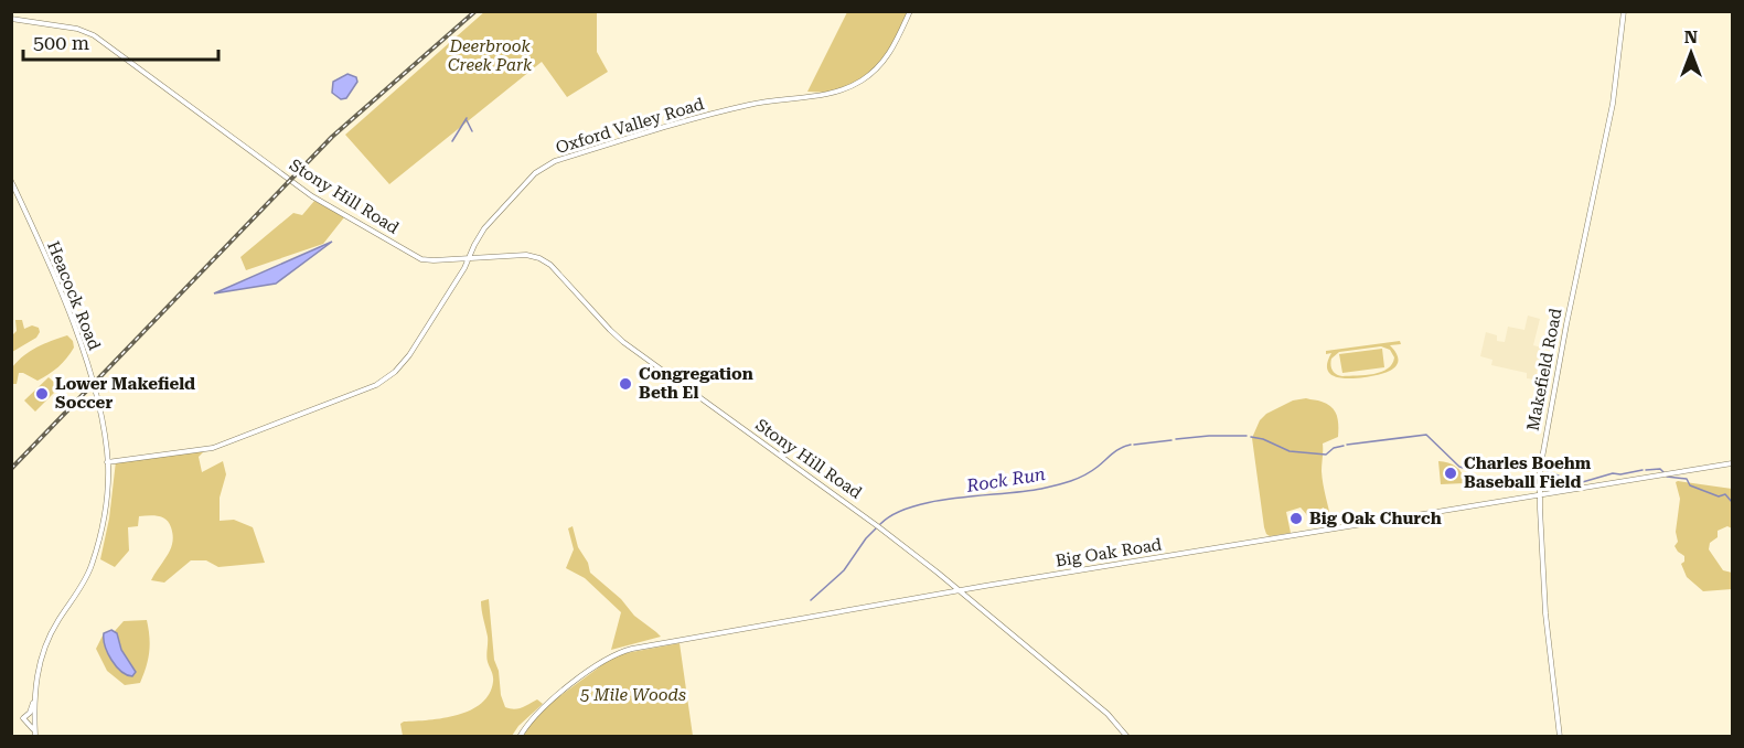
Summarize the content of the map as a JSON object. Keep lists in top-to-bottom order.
{
  "streets": {
    "street": [
      "Oxford Valley Road",
      "Stony Hill Road",
      "Heacock Road",
      "Makefield Road",
      "Big Oak Road"
    ]
  },
  "crossings": [
    ["Oxford Valley Road", "Stony Hill Road"],
    ["Oxford Valley Road", "Heacock Road"],
    ["Stony Hill Road", "Big Oak Road"],
    ["Makefield Road", "Big Oak Road"]
  ],
  "water": ["Rock Run"],
  "parks": ["Deerbrook Creek Park", "5 Mile Woods"],
  "places": [
    "Congregation Beth El",
    "Lower Makefield Soccer",
    "Charles Boehm Baseball Field",
    "Big Oak Church"
  ],
  "scale_bar": "500 m",
  "north": "top"
}
